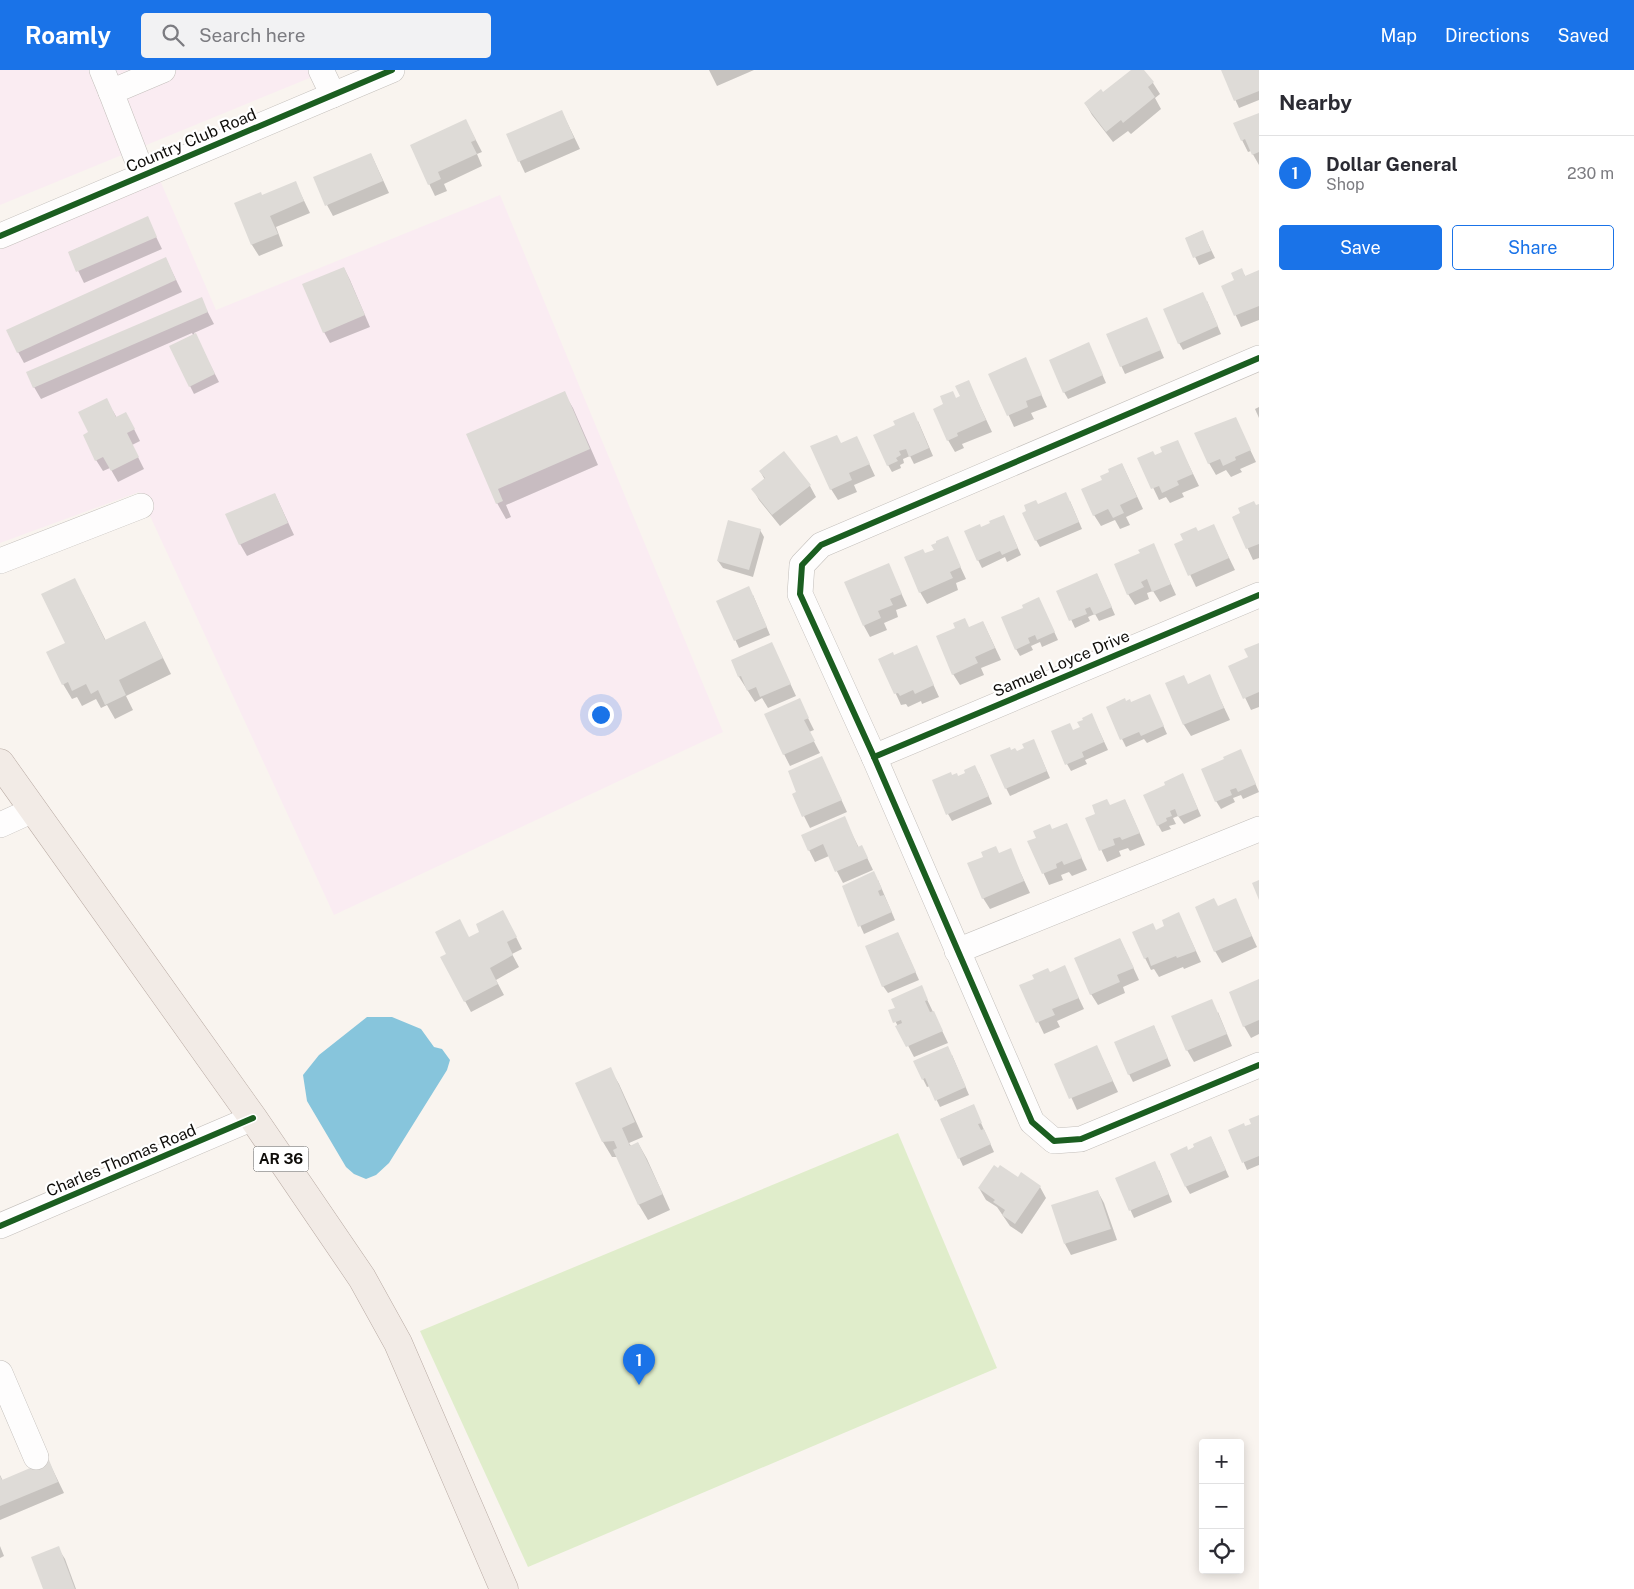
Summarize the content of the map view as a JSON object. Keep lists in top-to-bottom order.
{
  "streets": {
    "main road": ["AR 36"],
    "street": ["Country Club Road", "Samuel Loyce Drive", "Charles Thomas Road"]
  },
  "crossings": [
    ["AR 36", "Charles Thomas Road"]
  ],
  "page": {
    "header": "Roamly",
    "search": "Search here",
    "nav": ["Map", "Directions", "Saved"],
    "heading": "Nearby",
    "list": [
      {
        "mark": "1",
        "name": "Dollar General",
        "note": "Shop",
        "value": "230 m"
      }
    ],
    "buttons": ["Save", "Share"],
    "pins": "1",
    "map_buttons": ["+", "−"]
  }
}
